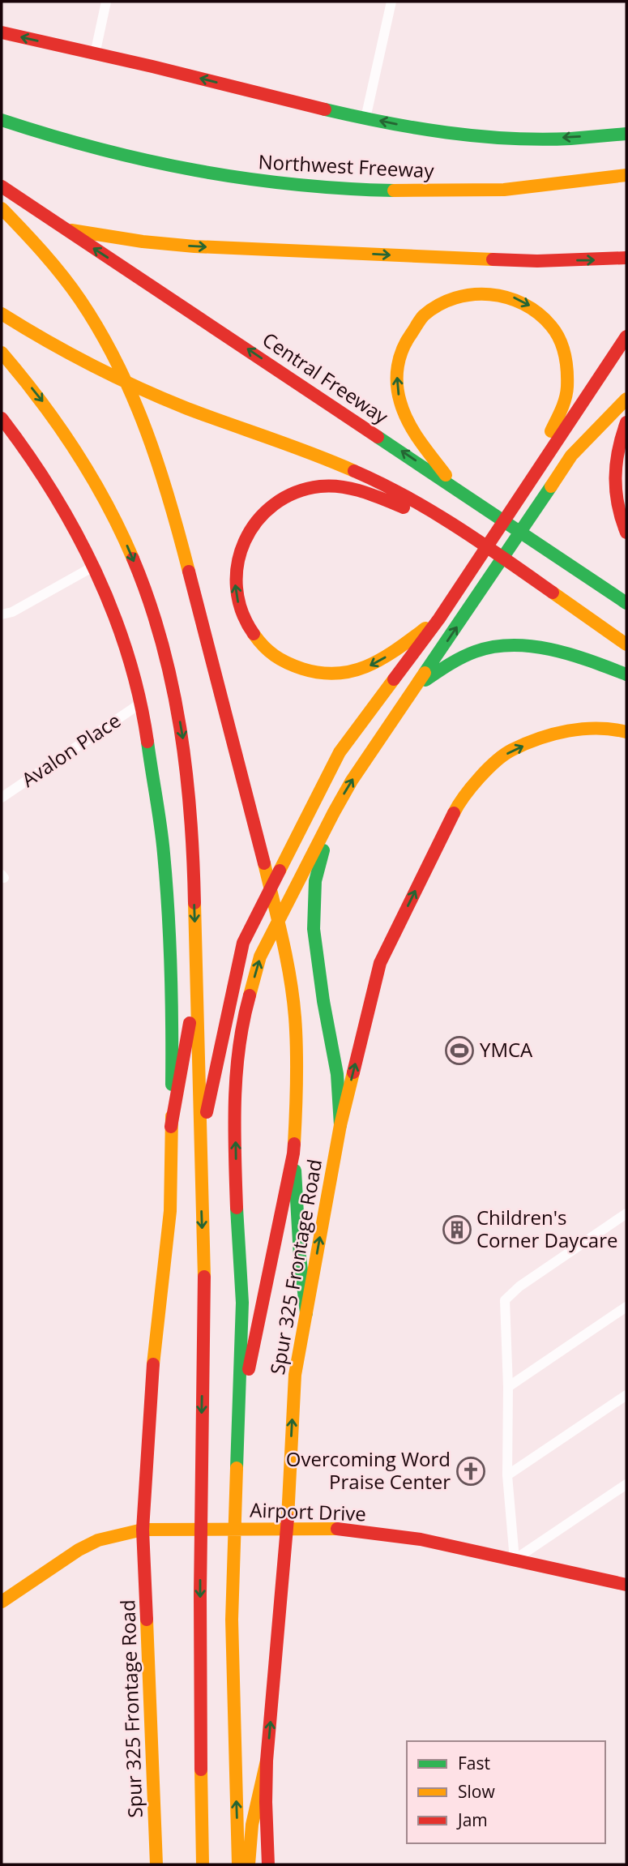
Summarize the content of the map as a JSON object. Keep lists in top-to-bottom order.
{
  "streets": {
    "main road": [
      "Northwest Freeway",
      "Central Freeway",
      "Spur 325 Frontage Road",
      "Airport Drive"
    ],
    "street": ["Avalon Place"]
  },
  "crossings": [
    ["Avalon Place", "Spur 325 Frontage Road"],
    ["Spur 325 Frontage Road", "Airport Drive"]
  ],
  "places": {
    "sports": ["YMCA"],
    "building": ["Children's Corner Daycare"],
    "church": ["Overcoming Word Praise Center"]
  },
  "legend": ["Fast", "Slow", "Jam"]
}
